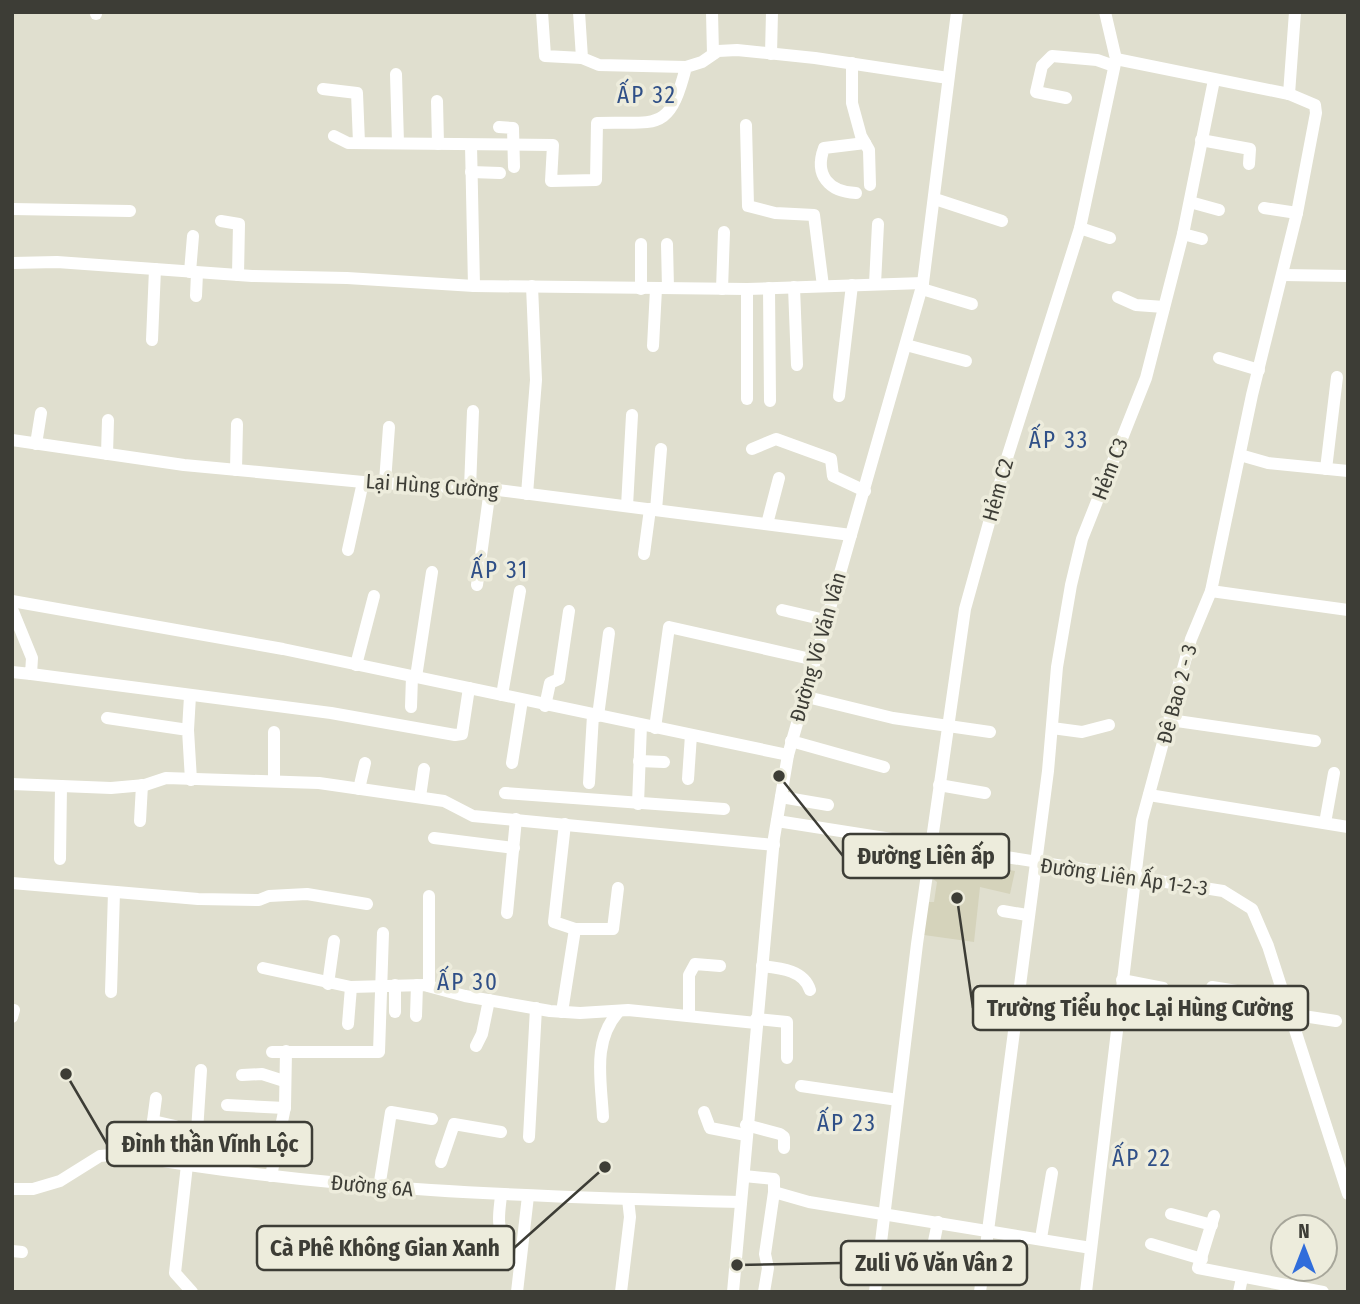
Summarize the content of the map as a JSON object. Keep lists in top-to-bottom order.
{
  "streets": {
    "street": [
      "Hẻm C3",
      "Lại Hùng Cường",
      "Hẻm C2",
      "Đường Võ Văn Vân",
      "Đê Bao 2 - 3",
      "Đường Liên Ấp 1-2-3",
      "Đường 6A"
    ]
  },
  "crossings": [
    ["Hẻm C3", "Đường Liên Ấp 1-2-3"],
    ["Lại Hùng Cường", "Đường Võ Văn Vân"],
    ["Hẻm C2", "Đường Liên Ấp 1-2-3"],
    ["Đường Võ Văn Vân", "Đường Liên Ấp 1-2-3"],
    ["Đường Võ Văn Vân", "Đường 6A"],
    ["Đê Bao 2 - 3", "Đường Liên Ấp 1-2-3"]
  ],
  "districts": [
    "ẤP 32",
    "ẤP 33",
    "ẤP 31",
    "ẤP 30",
    "ẤP 23",
    "ẤP 22"
  ],
  "places": [
    "Đường Liên ấp",
    "Trường Tiểu học Lại Hùng Cường",
    "Đình thần Vĩnh Lộc",
    "Cà Phê Không Gian Xanh",
    "Zuli Võ Văn Vân 2"
  ],
  "north": "top"
}
